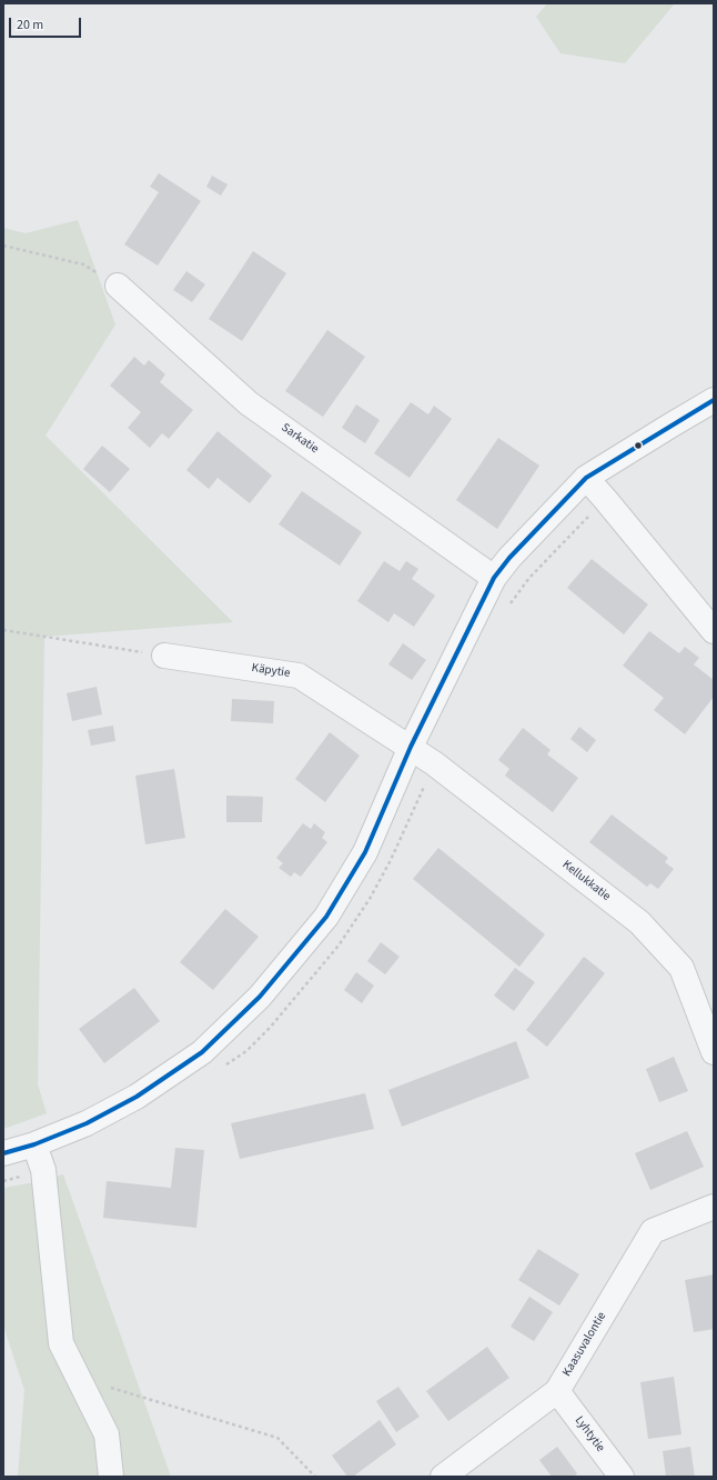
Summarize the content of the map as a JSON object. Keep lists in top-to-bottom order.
{
  "streets": {
    "street": [
      "Sarkatie",
      "Käpytie",
      "Kellukkatie",
      "Kaasuvalontie",
      "Lyhtytie"
    ]
  },
  "crossings": [
    ["Käpytie", "Kellukkatie"],
    ["Kaasuvalontie", "Lyhtytie"]
  ],
  "scale_bar": "20 m"
}
